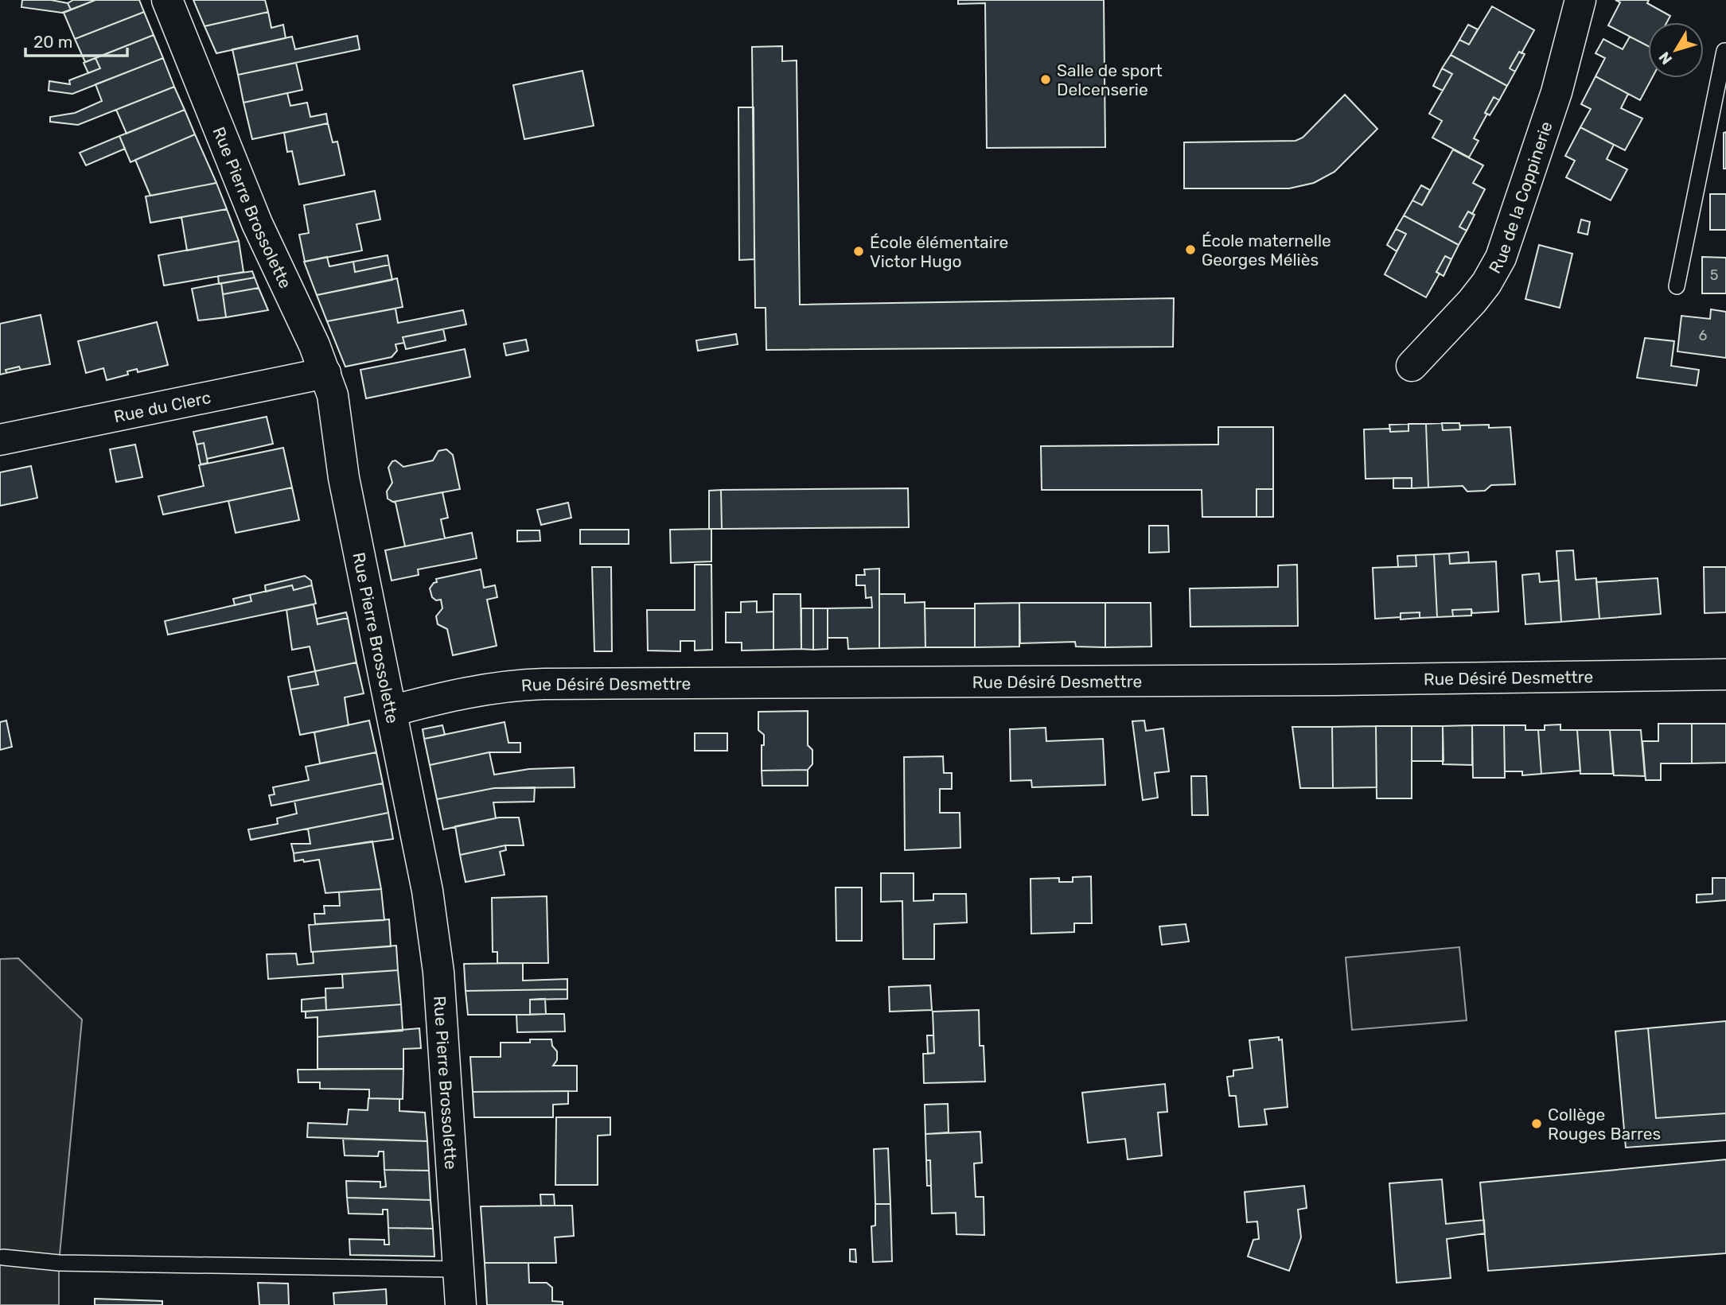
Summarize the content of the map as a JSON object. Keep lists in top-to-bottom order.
{
  "streets": {
    "street": [
      "Rue de la Coppinerie",
      "Rue Pierre Brossolette",
      "Rue du Clerc",
      "Rue Désiré Desmettre"
    ]
  },
  "crossings": [
    ["Rue Pierre Brossolette", "Rue du Clerc"],
    ["Rue Pierre Brossolette", "Rue Désiré Desmettre"]
  ],
  "places": [
    "Salle de sport Delcenserie",
    "École maternelle Georges Méliès",
    "École élémentaire Victor Hugo",
    "Collège Rouges Barres"
  ],
  "house_numbers": ["5", "6"],
  "scale_bar": "20 m",
  "north": "bottom left"
}
